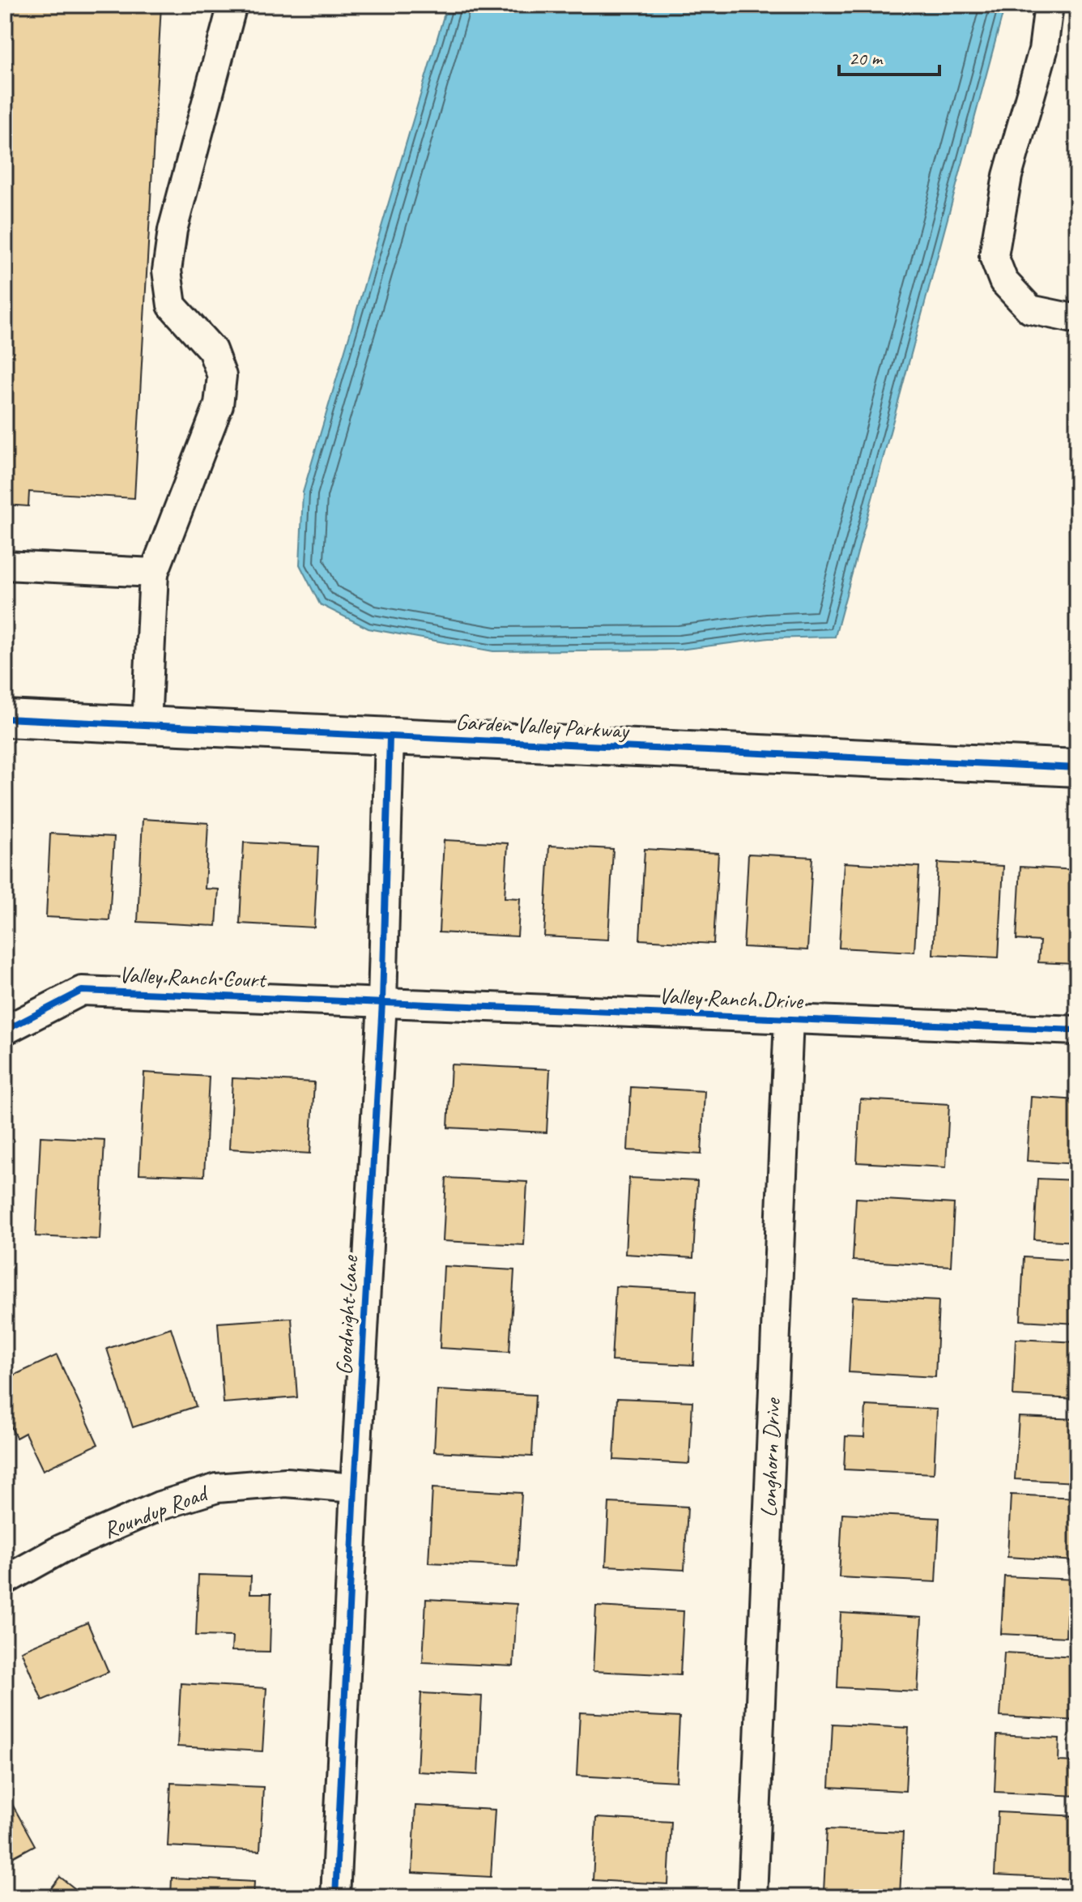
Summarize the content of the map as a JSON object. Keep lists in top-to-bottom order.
{
  "streets": {
    "street": [
      "Garden Valley Parkway",
      "Valley Ranch Court",
      "Valley Ranch Drive",
      "Goodnight Lane",
      "Longhorn Drive",
      "Roundup Road"
    ]
  },
  "crossings": [
    ["Garden Valley Parkway", "Goodnight Lane"],
    ["Valley Ranch Court", "Valley Ranch Drive"],
    ["Valley Ranch Court", "Goodnight Lane"],
    ["Valley Ranch Drive", "Goodnight Lane"],
    ["Valley Ranch Drive", "Longhorn Drive"],
    ["Goodnight Lane", "Roundup Road"]
  ],
  "scale_bar": "20 m"
}
